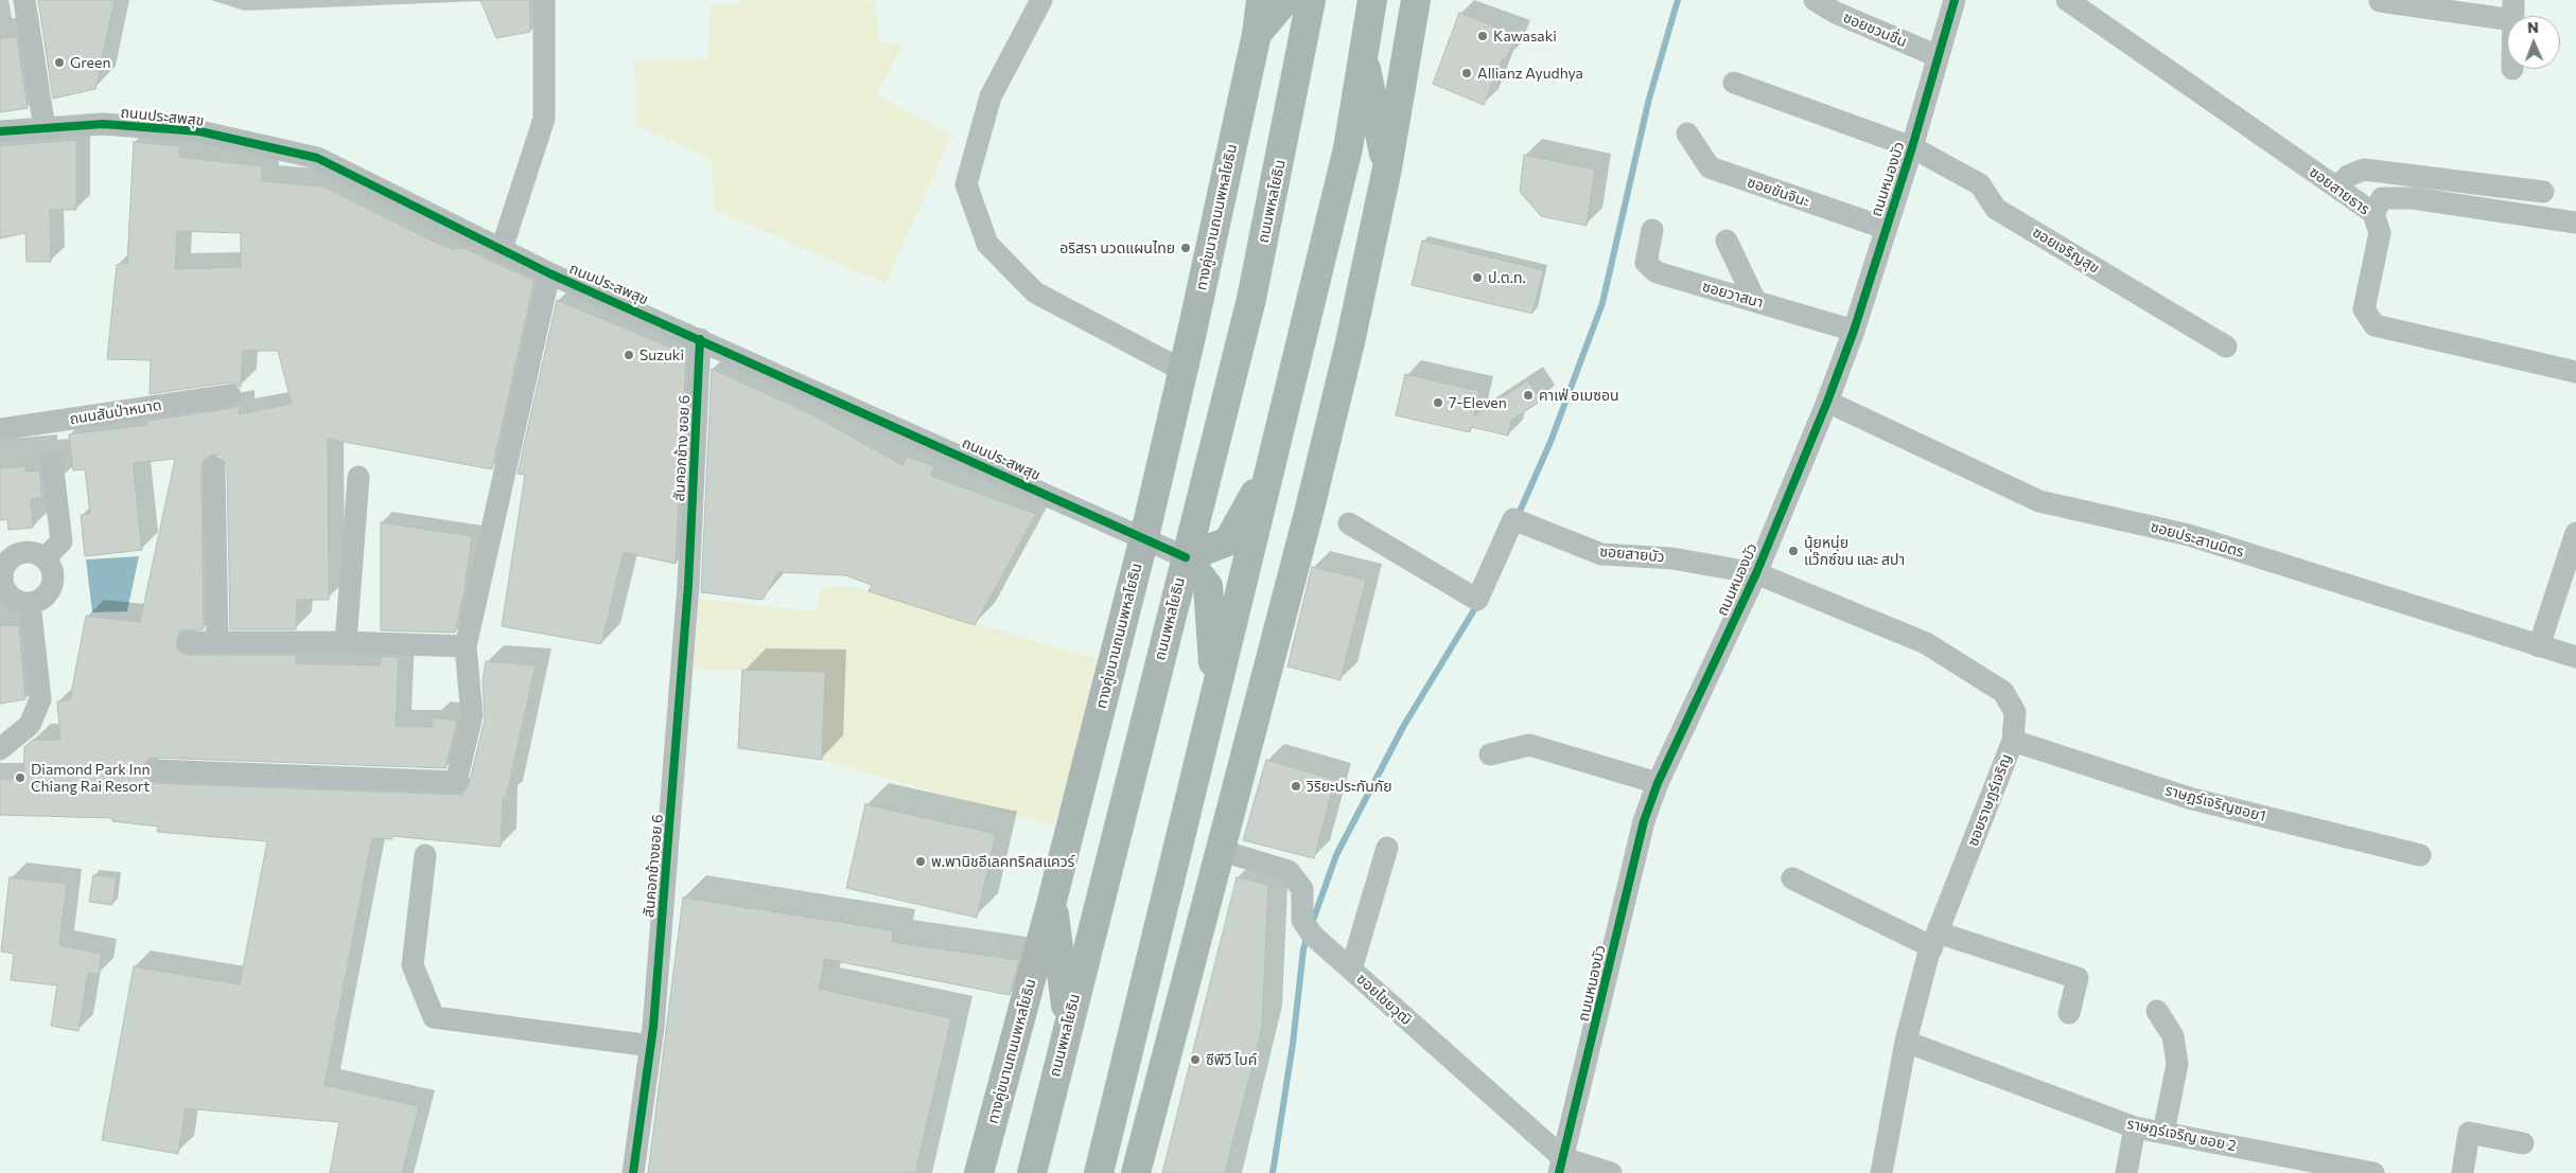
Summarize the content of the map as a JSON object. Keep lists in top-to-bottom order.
{
  "streets": {
    "main road": ["ถนนพหลโยธิน", "ทางคู่ขนานถนนพหลโยธิน"],
    "street": [
      "ซอยชวนชื่น",
      "ถนนประสพสุข",
      "ถนนหนองบัว",
      "ซอยสายธาร",
      "ซอยขันจินะ",
      "ซอยเจริญสุข",
      "ซอยวาสนา",
      "ถนนสันป่าหนาด",
      "สันคอกช้าง ซอย 6",
      "ซอยประสานมิตร",
      "ซอยสายบัว",
      "ซอยราษฎร์เจริญ",
      "ราษฎร์เจริญซอย1",
      "สันคอกช้างซอย 6",
      "ซอยไชยวุฒิ",
      "ราษฎร์เจริญ ซอย 2"
    ]
  },
  "crossings": [
    ["ซอยชวนชื่น", "ถนนหนองบัว"],
    ["ถนนประสพสุข", "ถนนพหลโยธิน"],
    ["ถนนประสพสุข", "ทางคู่ขนานถนนพหลโยธิน"],
    ["ถนนประสพสุข", "สันคอกช้าง ซอย 6"],
    ["ถนนหนองบัว", "ซอยขันจินะ"],
    ["ถนนหนองบัว", "ซอยเจริญสุข"],
    ["ถนนหนองบัว", "ซอยวาสนา"],
    ["ถนนหนองบัว", "ซอยประสานมิตร"],
    ["ถนนหนองบัว", "ซอยสายบัว"],
    ["ถนนหนองบัว", "ซอยราษฎร์เจริญ"],
    ["ถนนหนองบัว", "ซอยไชยวุฒิ"],
    ["สันคอกช้าง ซอย 6", "สันคอกช้างซอย 6"],
    ["ซอยสายบัว", "ซอยราษฎร์เจริญ"],
    ["ซอยราษฎร์เจริญ", "ราษฎร์เจริญซอย1"],
    ["ซอยราษฎร์เจริญ", "ราษฎร์เจริญ ซอย 2"]
  ],
  "places": [
    "Kawasaki",
    "Green",
    "Allianz Ayudhya",
    "อริสรา นวดแผนไทย",
    "ป.ต.ท.",
    "Suzuki",
    "คาเฟ่ อเมซอน",
    "7-Eleven",
    "นุ้ยหนุ่ย แว๊กซ์ขน และ สปา",
    "Diamond Park Inn Chiang Rai Resort",
    "วิริยะประกันภัย",
    "พ.พานิชอีเลคทริคสแควร์",
    "ซีพีวี ไบค์"
  ],
  "north": "top"
}
